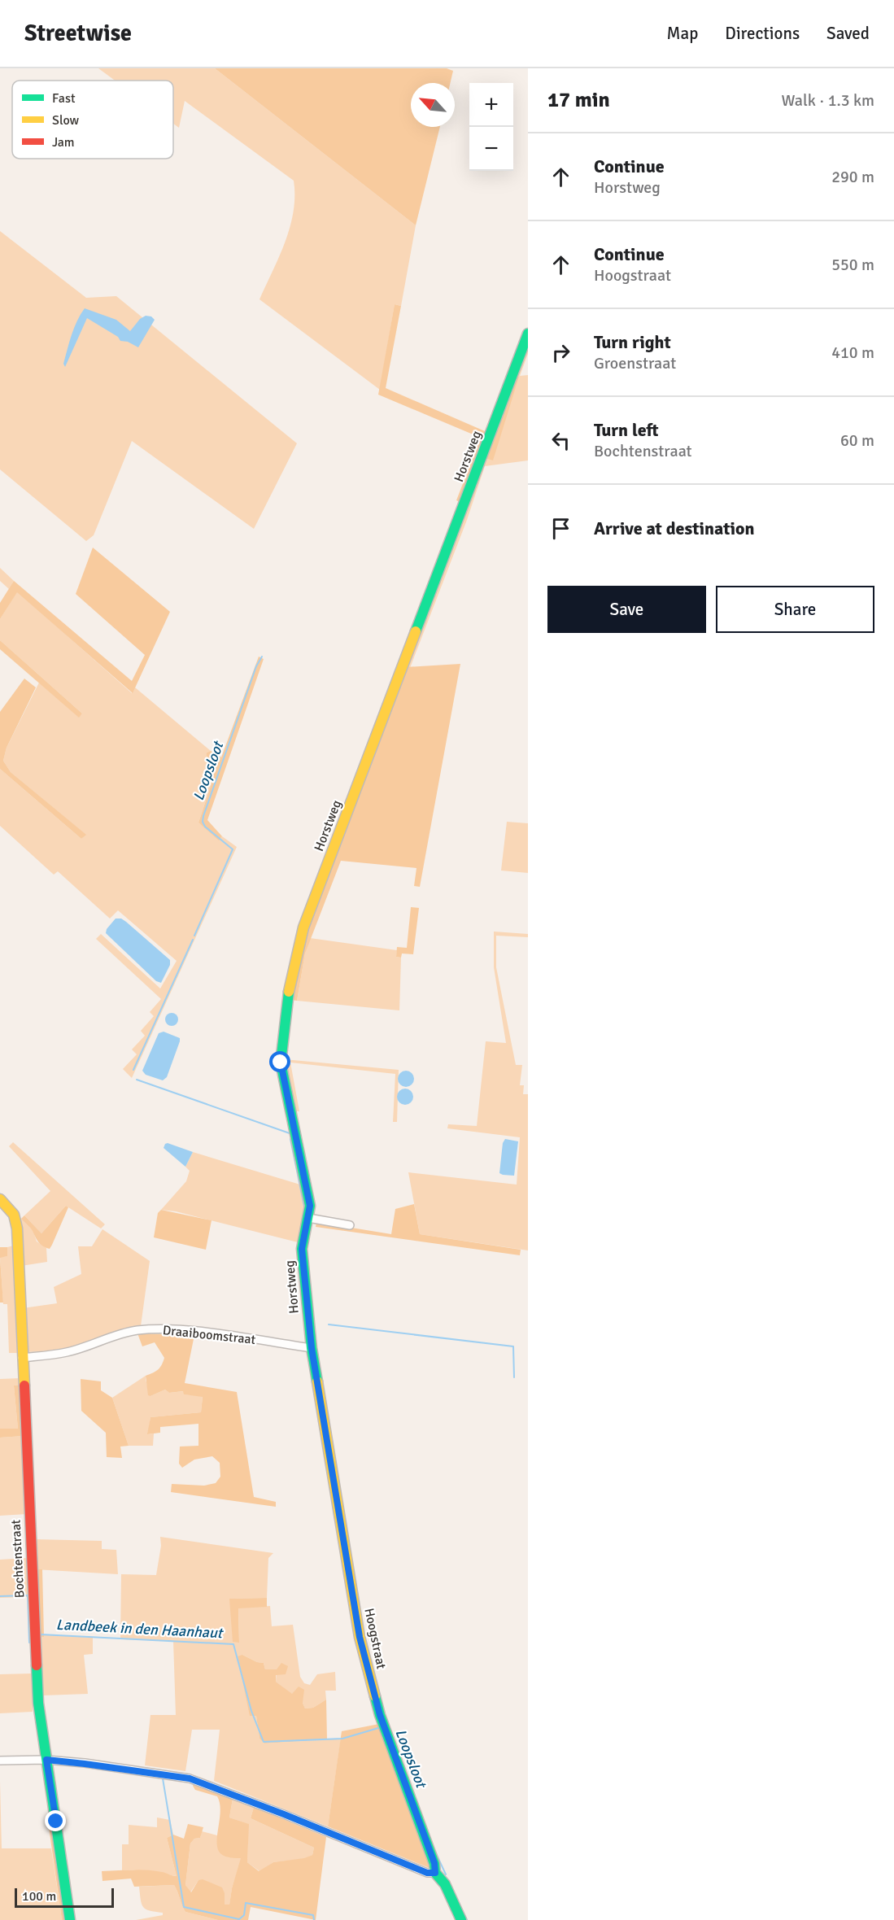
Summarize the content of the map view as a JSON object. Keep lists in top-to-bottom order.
{
  "streets": {
    "street": [
      "Horstweg",
      "Draaiboomstraat",
      "Bochtenstraat",
      "Hoogstraat"
    ]
  },
  "crossings": [
    ["Horstweg", "Draaiboomstraat"],
    ["Horstweg", "Hoogstraat"],
    ["Draaiboomstraat", "Bochtenstraat"],
    ["Draaiboomstraat", "Hoogstraat"]
  ],
  "water": ["Loopsloot", "Landbeek in den Haanhaut"],
  "legend": ["Fast", "Slow", "Jam"],
  "scale_bar": "100 m",
  "north": "top left",
  "page": {
    "header": "Streetwise",
    "nav": ["Map", "Directions", "Saved"],
    "heading": ["17 min", "Walk · 1.3 km"],
    "map_buttons": ["+", "−"],
    "list": [
      ["Continue", "Horstweg", "290 m"],
      ["Continue", "Hoogstraat", "550 m"],
      ["Turn right", "Groenstraat", "410 m"],
      ["Turn left", "Bochtenstraat", "60 m"],
      "Arrive at destination"
    ],
    "buttons": ["Save", "Share"],
    "scale": "100 m"
  }
}
